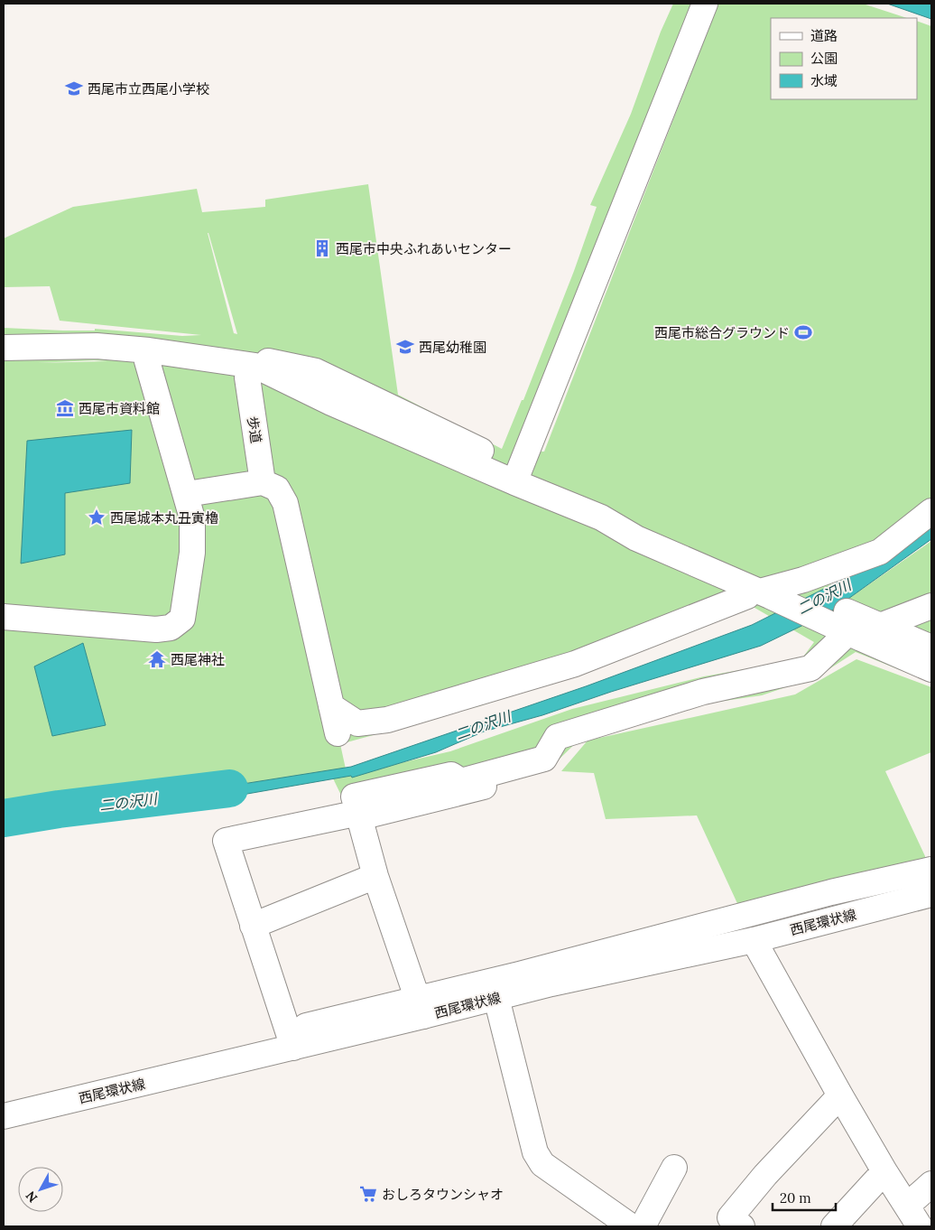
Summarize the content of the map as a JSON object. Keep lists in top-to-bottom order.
{
  "streets": {
    "street": ["歩道", "西尾環状線"]
  },
  "water": ["二の沢川"],
  "places": {
    "school or university": ["西尾市立西尾小学校", "西尾幼稚園"],
    "building": ["西尾市中央ふれあいセンター"],
    "sports": ["西尾市総合グラウンド"],
    "museum": ["西尾市資料館"],
    "place": ["西尾城本丸丑寅櫓"],
    "temple": ["西尾神社"],
    "supermarket": ["おしろタウンシャオ"]
  },
  "legend": ["道路", "公園", "水域"],
  "scale_bar": "20 m",
  "north": "bottom left"
}
